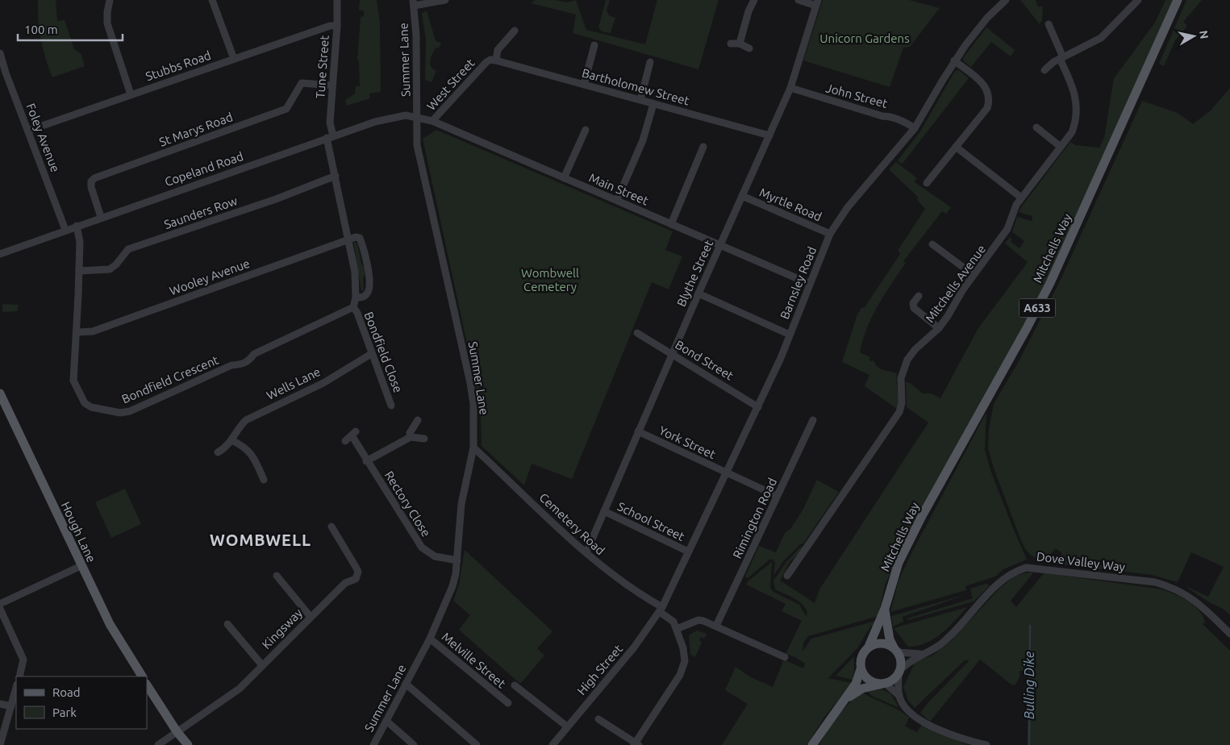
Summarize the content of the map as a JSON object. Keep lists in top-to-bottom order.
{
  "streets": {
    "main road": ["Mitchells Way", "A633", "Hough Lane"],
    "street": [
      "Summer Lane",
      "Stubbs Road",
      "Tune Street",
      "West Street",
      "Bartholomew Street",
      "John Street",
      "St Marys Road",
      "Foley Avenue",
      "Copeland Road",
      "Main Street",
      "Myrtle Road",
      "Saunders Row",
      "Blythe Street",
      "Wooley Avenue",
      "Barnsley Road",
      "Mitchells Avenue",
      "Bondfield Close",
      "Bond Street",
      "Bondfield Crescent",
      "Wells Lane",
      "York Street",
      "Rectory Close",
      "Rimington Road",
      "School Street",
      "Cemetery Road",
      "Dove Valley Way",
      "Kingsway",
      "Melville Street",
      "High Street"
    ]
  },
  "crossings": [
    ["Summer Lane", "Copeland Road"],
    ["Summer Lane", "Main Street"],
    ["Summer Lane", "Rectory Close"],
    ["Summer Lane", "Cemetery Road"],
    ["Summer Lane", "Melville Street"],
    ["Stubbs Road", "Tune Street"],
    ["Stubbs Road", "Foley Avenue"],
    ["Tune Street", "St Marys Road"],
    ["Tune Street", "Copeland Road"],
    ["Tune Street", "Saunders Row"],
    ["Tune Street", "Wooley Avenue"],
    ["West Street", "Bartholomew Street"],
    ["West Street", "Main Street"],
    ["Bartholomew Street", "Blythe Street"],
    ["John Street", "Blythe Street"],
    ["John Street", "Barnsley Road"],
    ["St Marys Road", "Copeland Road"],
    ["Foley Avenue", "Copeland Road"],
    ["Copeland Road", "Main Street"],
    ["Main Street", "Blythe Street"],
    ["Main Street", "Barnsley Road"],
    ["Myrtle Road", "Blythe Street"],
    ["Myrtle Road", "Barnsley Road"],
    ["Saunders Row", "Bondfield Crescent"],
    ["Mitchells Way", "Dove Valley Way"],
    ["Blythe Street", "Bond Street"],
    ["Blythe Street", "York Street"],
    ["Blythe Street", "School Street"],
    ["Blythe Street", "Cemetery Road"],
    ["Wooley Avenue", "Bondfield Crescent"],
    ["Barnsley Road", "Bond Street"],
    ["Barnsley Road", "York Street"],
    ["Barnsley Road", "School Street"],
    ["Barnsley Road", "Cemetery Road"],
    ["Barnsley Road", "High Street"],
    ["Bondfield Close", "Bondfield Crescent"],
    ["Bondfield Close", "Wells Lane"],
    ["York Street", "Rimington Road"],
    ["Cemetery Road", "High Street"],
    ["Melville Street", "High Street"]
  ],
  "districts": ["WOMBWELL"],
  "water": ["Bulling Dike"],
  "parks": ["Unicorn Gardens", "Wombwell Cemetery"],
  "legend": ["Road", "Park"],
  "scale_bar": "100 m",
  "north": "right"
}
